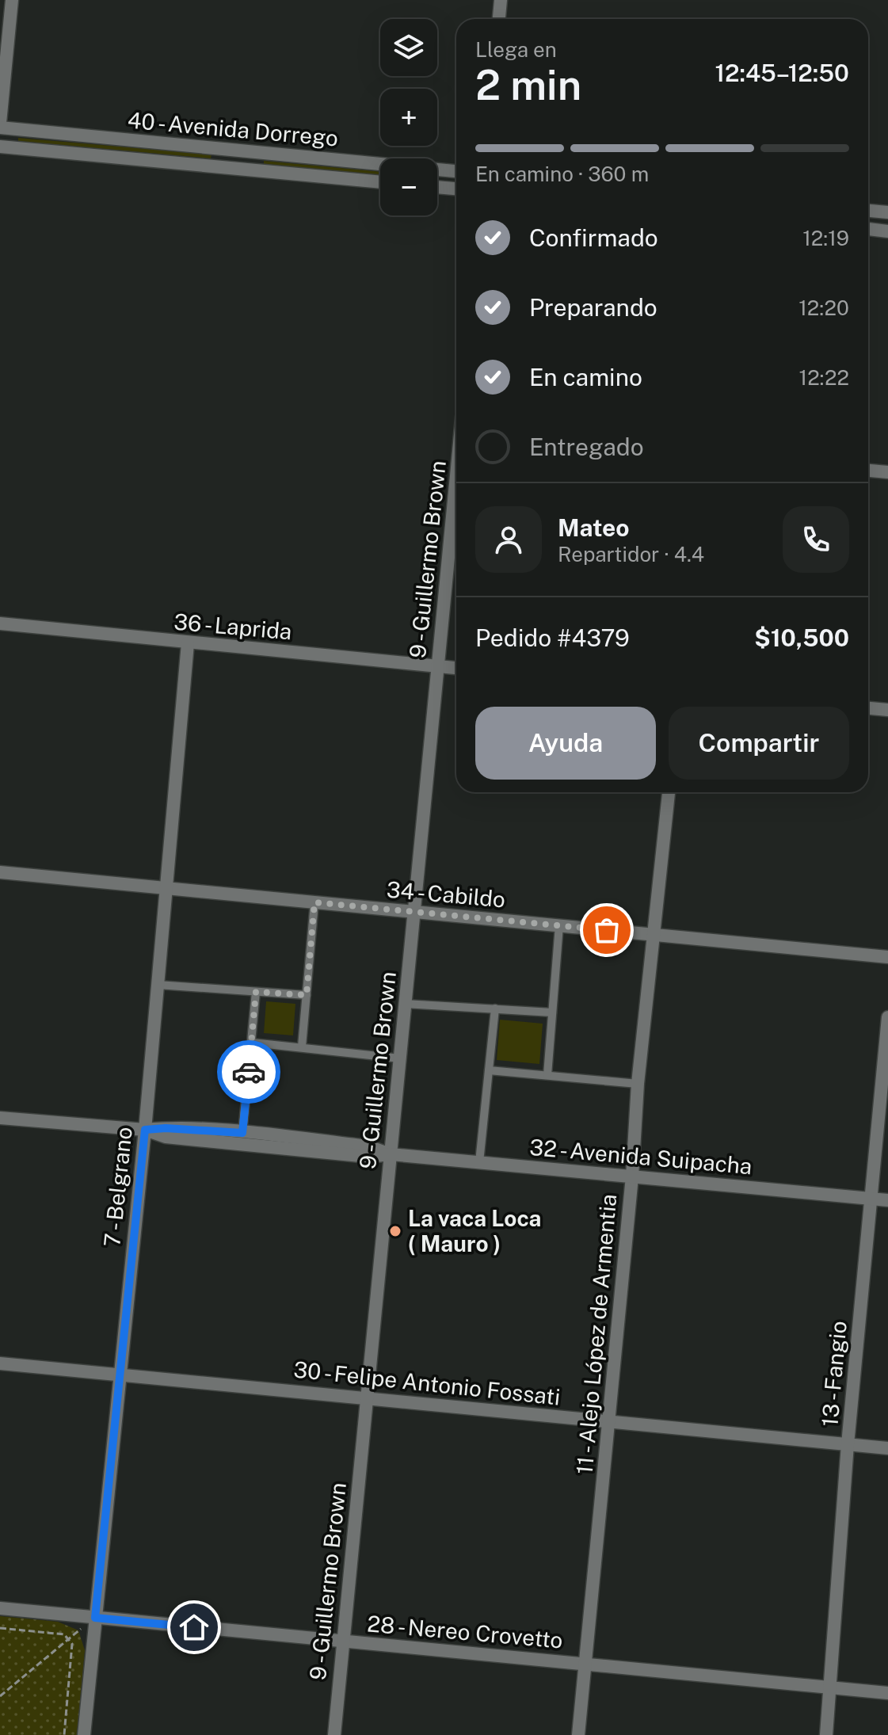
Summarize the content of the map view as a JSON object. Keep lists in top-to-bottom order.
{
  "streets": {
    "street": [
      "40 - Avenida Dorrego",
      "9 - Guillermo Brown",
      "36 - Laprida",
      "34 - Cabildo",
      "32 - Avenida Suipacha",
      "7 - Belgrano",
      "11 - Alejo López de Armentia",
      "13 - Fangio",
      "30 - Felipe Antonio Fossati",
      "28 - Nereo Crovetto"
    ]
  },
  "crossings": [
    ["9 - Guillermo Brown", "36 - Laprida"],
    ["9 - Guillermo Brown", "34 - Cabildo"],
    ["9 - Guillermo Brown", "32 - Avenida Suipacha"],
    ["9 - Guillermo Brown", "30 - Felipe Antonio Fossati"],
    ["9 - Guillermo Brown", "28 - Nereo Crovetto"],
    ["36 - Laprida", "7 - Belgrano"],
    ["34 - Cabildo", "7 - Belgrano"],
    ["34 - Cabildo", "11 - Alejo López de Armentia"],
    ["32 - Avenida Suipacha", "7 - Belgrano"],
    ["32 - Avenida Suipacha", "11 - Alejo López de Armentia"],
    ["32 - Avenida Suipacha", "13 - Fangio"],
    ["7 - Belgrano", "30 - Felipe Antonio Fossati"],
    ["7 - Belgrano", "28 - Nereo Crovetto"],
    ["11 - Alejo López de Armentia", "30 - Felipe Antonio Fossati"],
    ["11 - Alejo López de Armentia", "28 - Nereo Crovetto"],
    ["13 - Fangio", "30 - Felipe Antonio Fossati"],
    ["13 - Fangio", "28 - Nereo Crovetto"]
  ],
  "places": ["La vaca Loca ( Mauro )"],
  "page": {
    "map_buttons": ["+", "−"],
    "heading": ["2 min", "Llega en", "12:45–12:50"],
    "panel": [
      "Mateo",
      "Repartidor · 4.4",
      "Pedido #4379",
      "$10,500"
    ],
    "bar": "En camino · 360 m",
    "list": [
      ["Confirmado", "12:19"],
      ["Preparando", "12:20"],
      ["En camino", "12:22"],
      "Entregado"
    ],
    "buttons": ["Ayuda", "Compartir"]
  }
}
